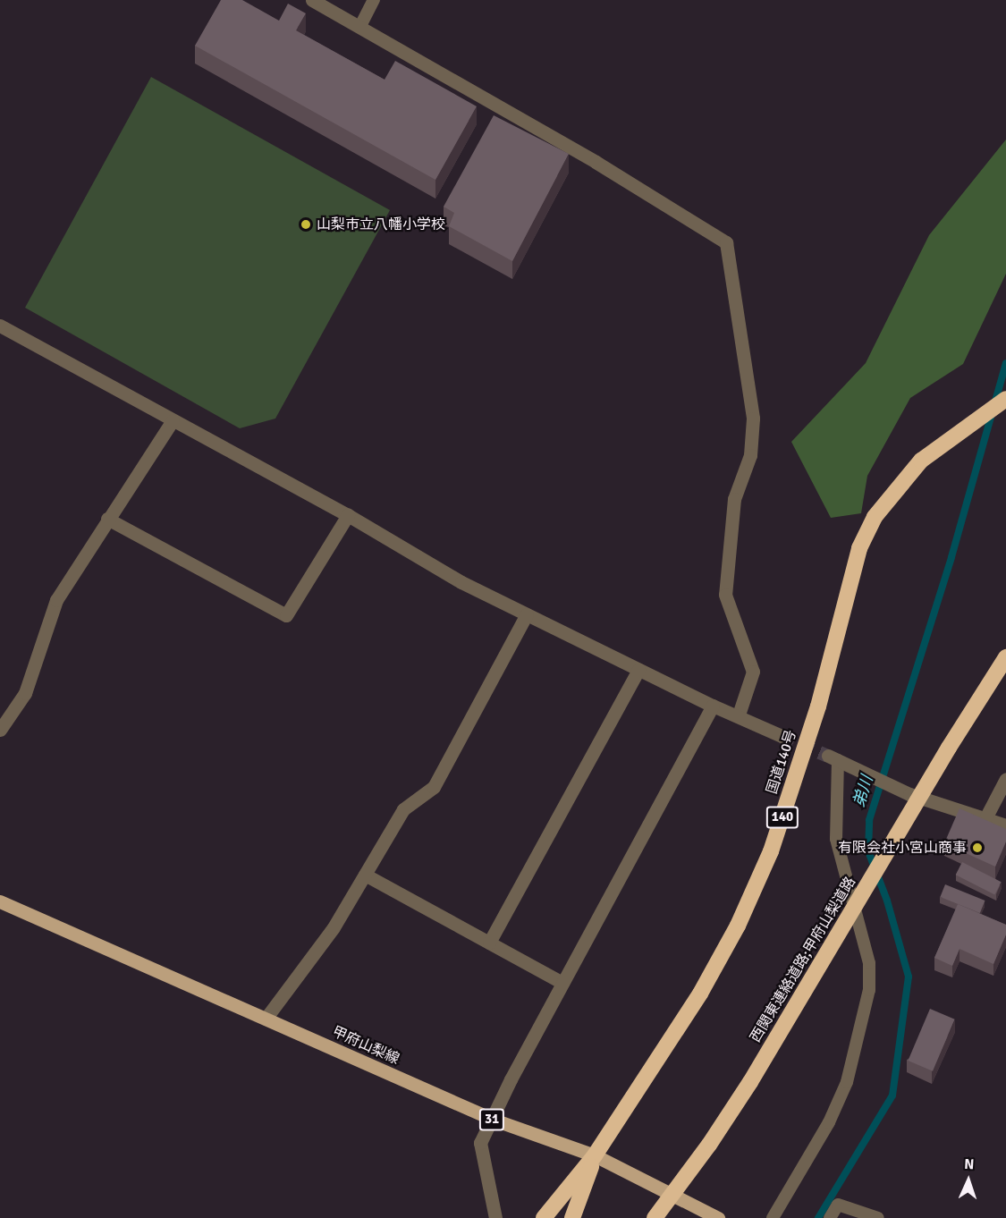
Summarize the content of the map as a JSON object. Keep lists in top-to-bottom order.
{
  "streets": {
    "highway": ["国道140号", "140", "西関東連絡道路;甲府山梨道路"],
    "main road": ["甲府山梨線", "31"]
  },
  "crossings": [
    ["国道140号", "甲府山梨線"]
  ],
  "water": ["弟川"],
  "places": ["山梨市立八幡小学校", "有限会社小宮山商事"],
  "north": "top"
}
